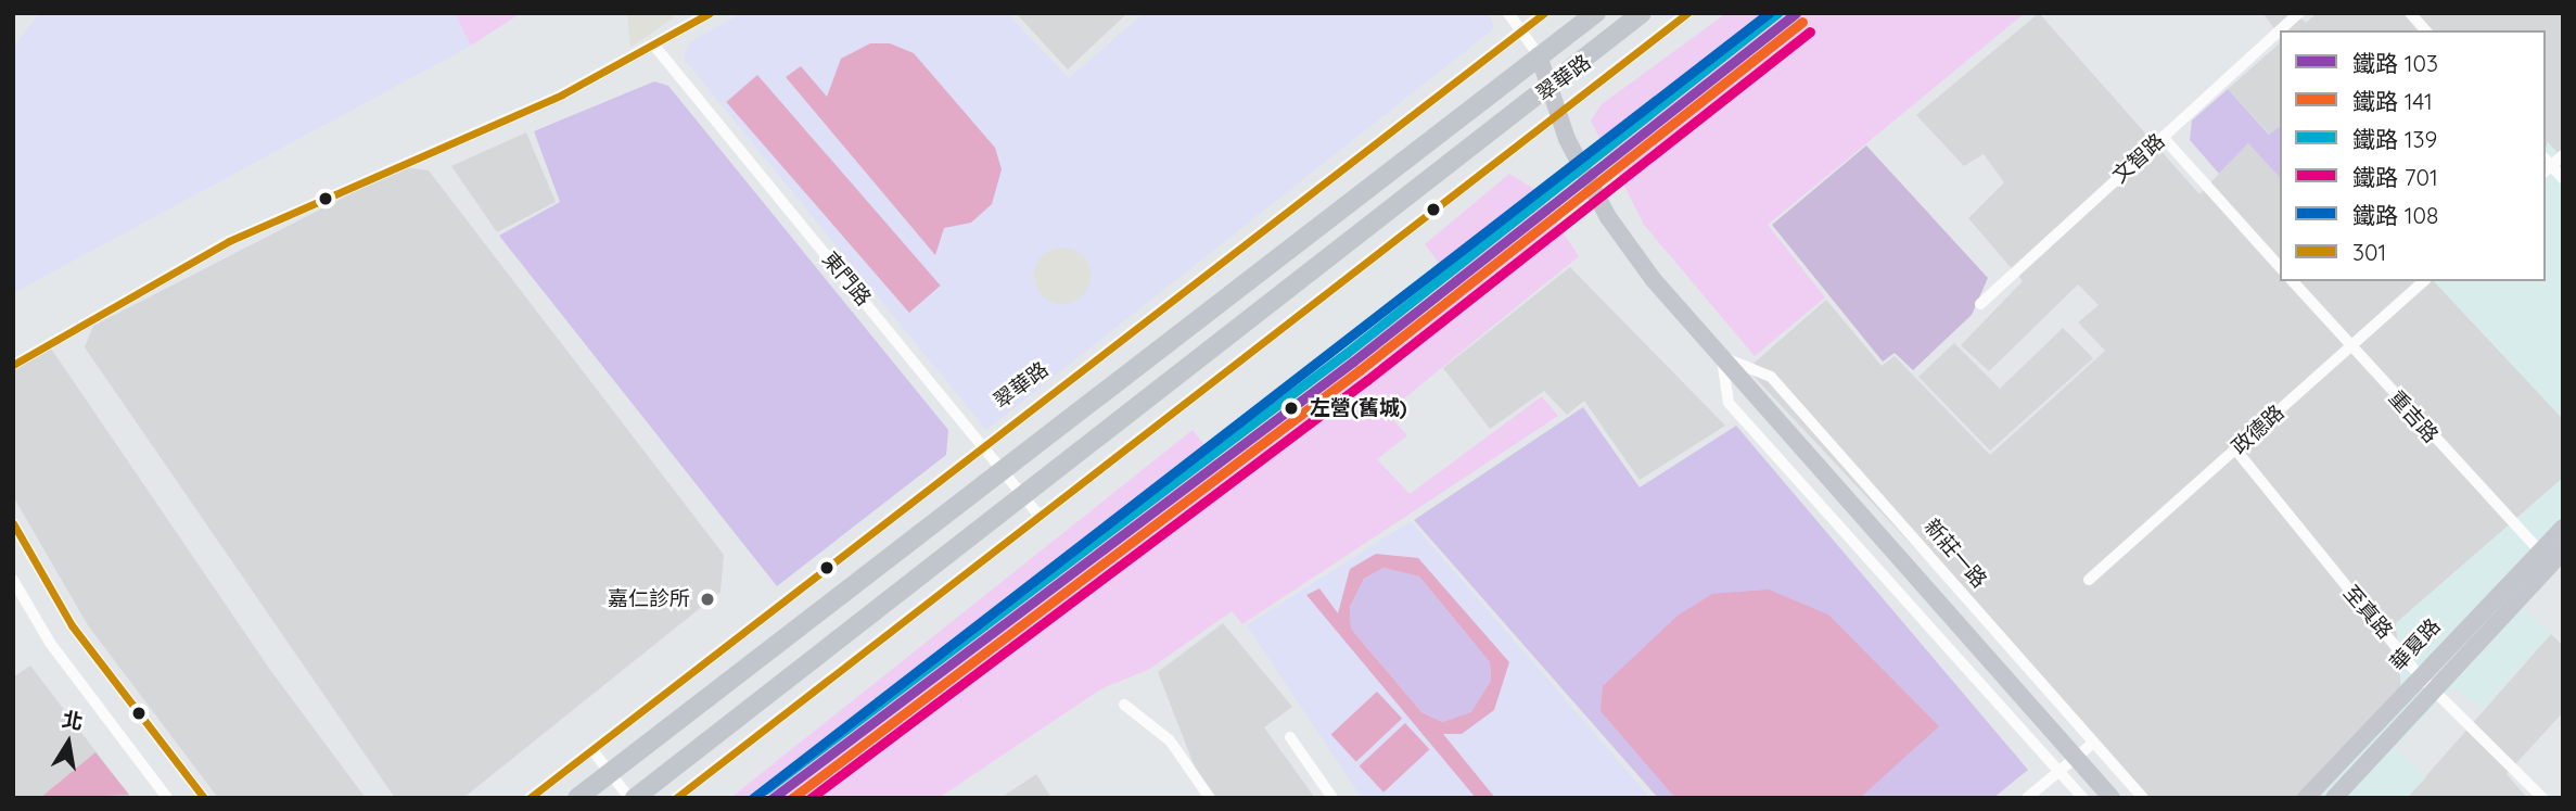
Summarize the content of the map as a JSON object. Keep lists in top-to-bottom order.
{
  "streets": {
    "main road": ["翠華路"],
    "street": [
      "文智路",
      "東門路",
      "重吉路",
      "政德路",
      "新莊一路",
      "至真路",
      "華夏路"
    ]
  },
  "crossings": [
    ["翠華路", "東門路"],
    ["翠華路", "新莊一路"],
    ["重吉路", "政德路"],
    ["重吉路", "華夏路"],
    ["政德路", "至真路"],
    ["至真路", "華夏路"]
  ],
  "places": ["左營(舊城)", "嘉仁診所"],
  "lines": [
    "rail line 103",
    "rail line 139",
    "rail line 108",
    "transit line 301",
    "rail line 141",
    "rail line 701"
  ],
  "legend": [
    "鐵路 103",
    "鐵路 141",
    "鐵路 139",
    "鐵路 701",
    "鐵路 108",
    "301"
  ],
  "north": "top"
}
